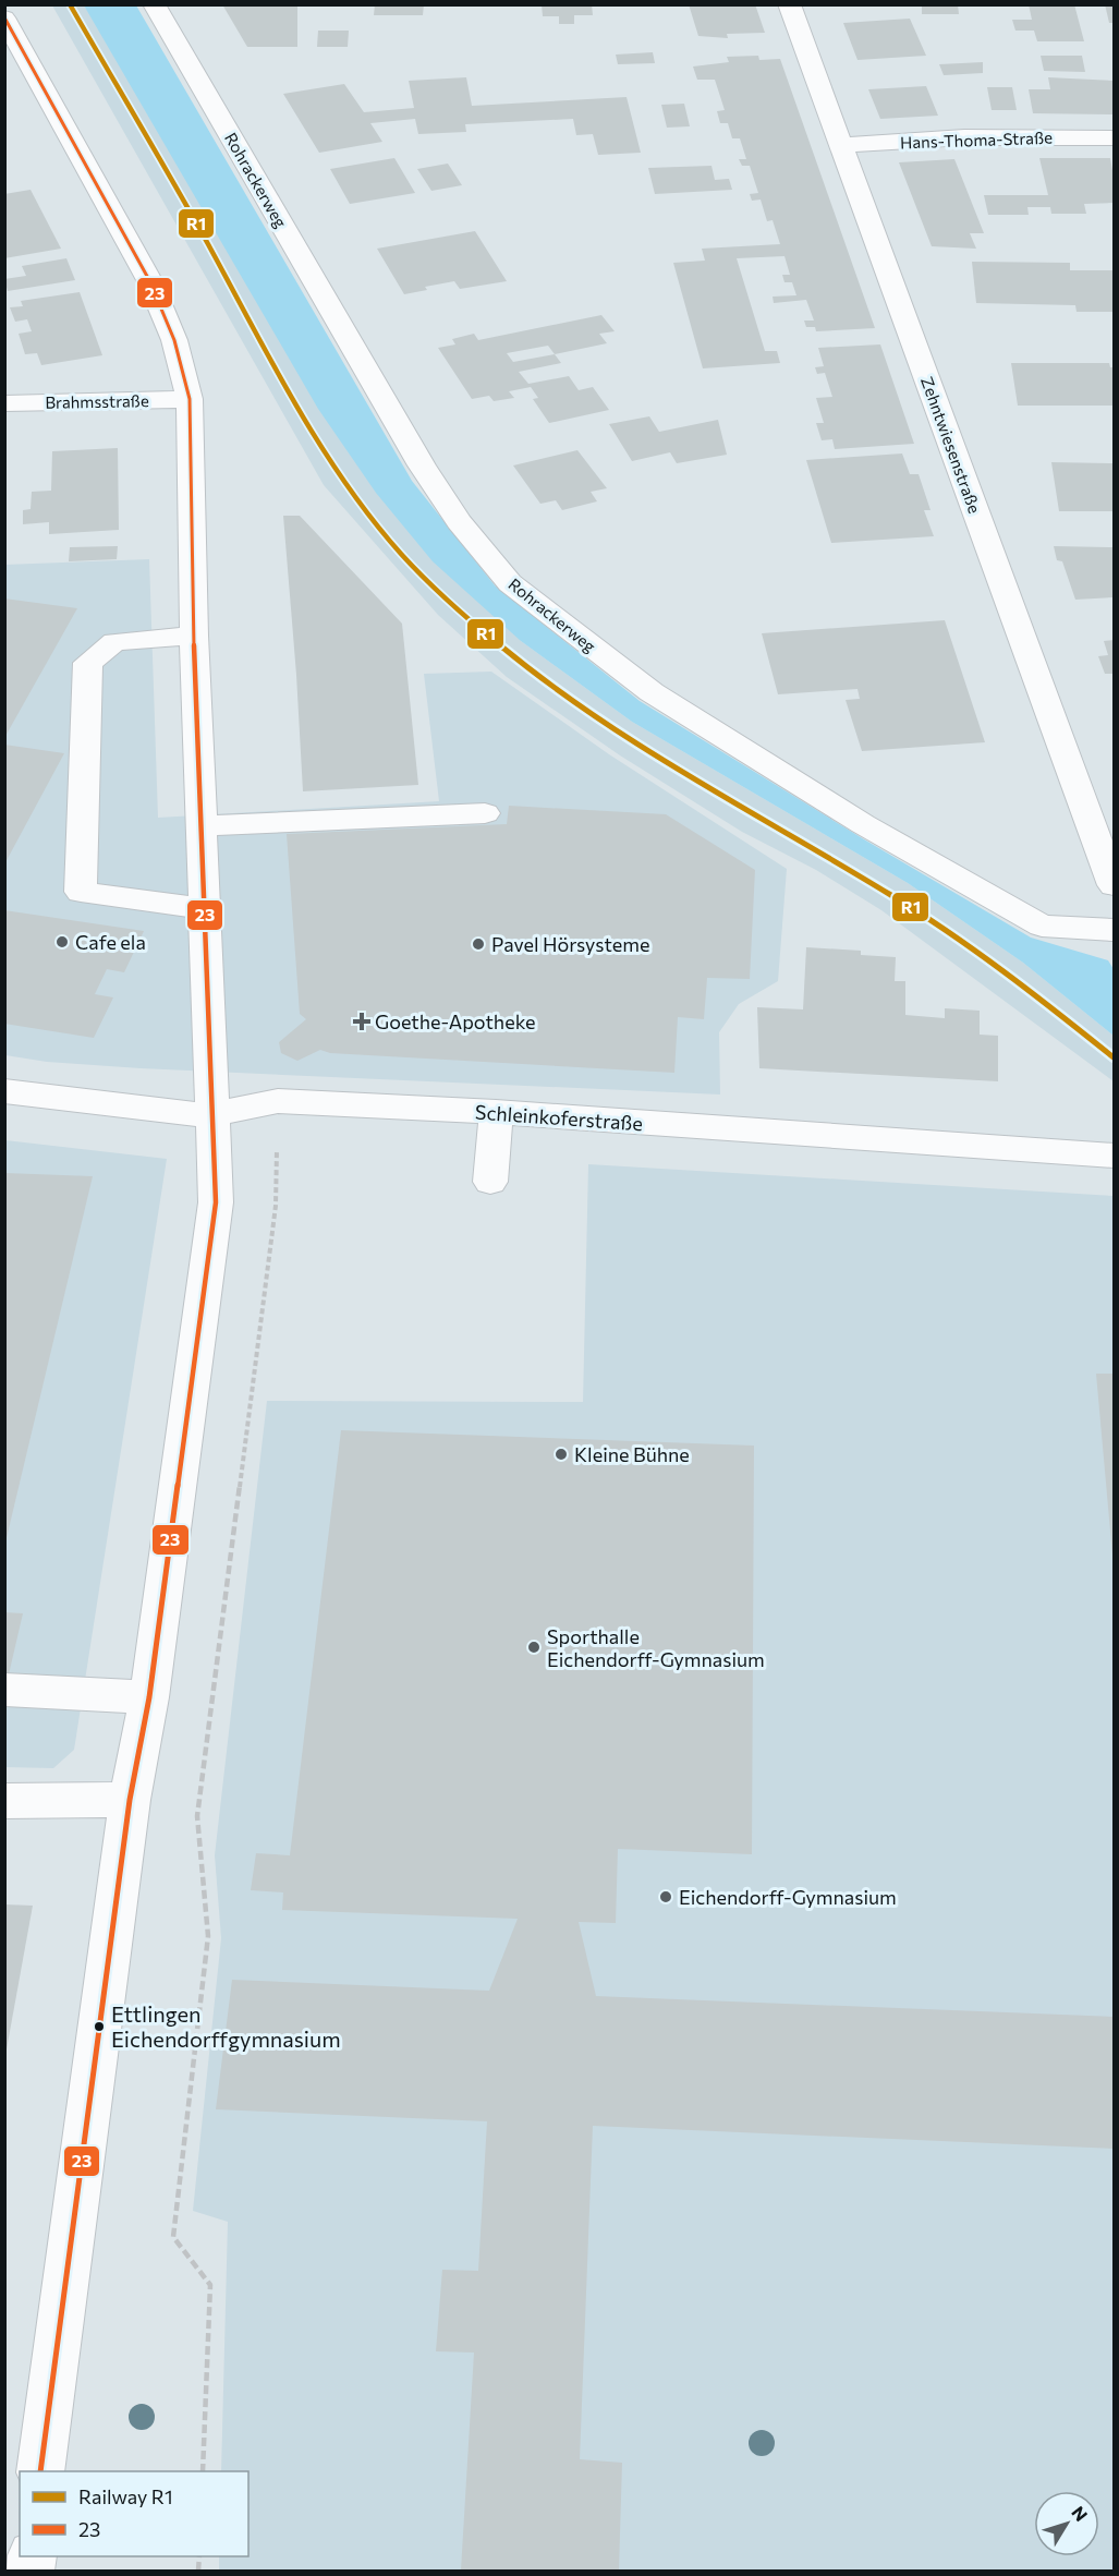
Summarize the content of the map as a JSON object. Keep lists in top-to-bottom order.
{
  "streets": {
    "street": [
      "Hans-Thoma-Straße",
      "Rohrackerweg",
      "Brahmsstraße",
      "Zehntwiesenstraße",
      "Schleinkoferstraße"
    ]
  },
  "crossings": [
    ["Hans-Thoma-Straße", "Zehntwiesenstraße"]
  ],
  "places": {
    "other": [
      "Cafe ela",
      "Pavel Hörsysteme",
      "Kleine Bühne",
      "Sporthalle Eichendorff-Gymnasium",
      "Eichendorff-Gymnasium",
      "Ettlingen Eichendorffgymnasium"
    ],
    "health": ["Goethe-Apotheke"]
  },
  "lines": ["rail line R1", "transit line 23"],
  "legend": ["Railway R1", "23"],
  "north": "top right"
}
